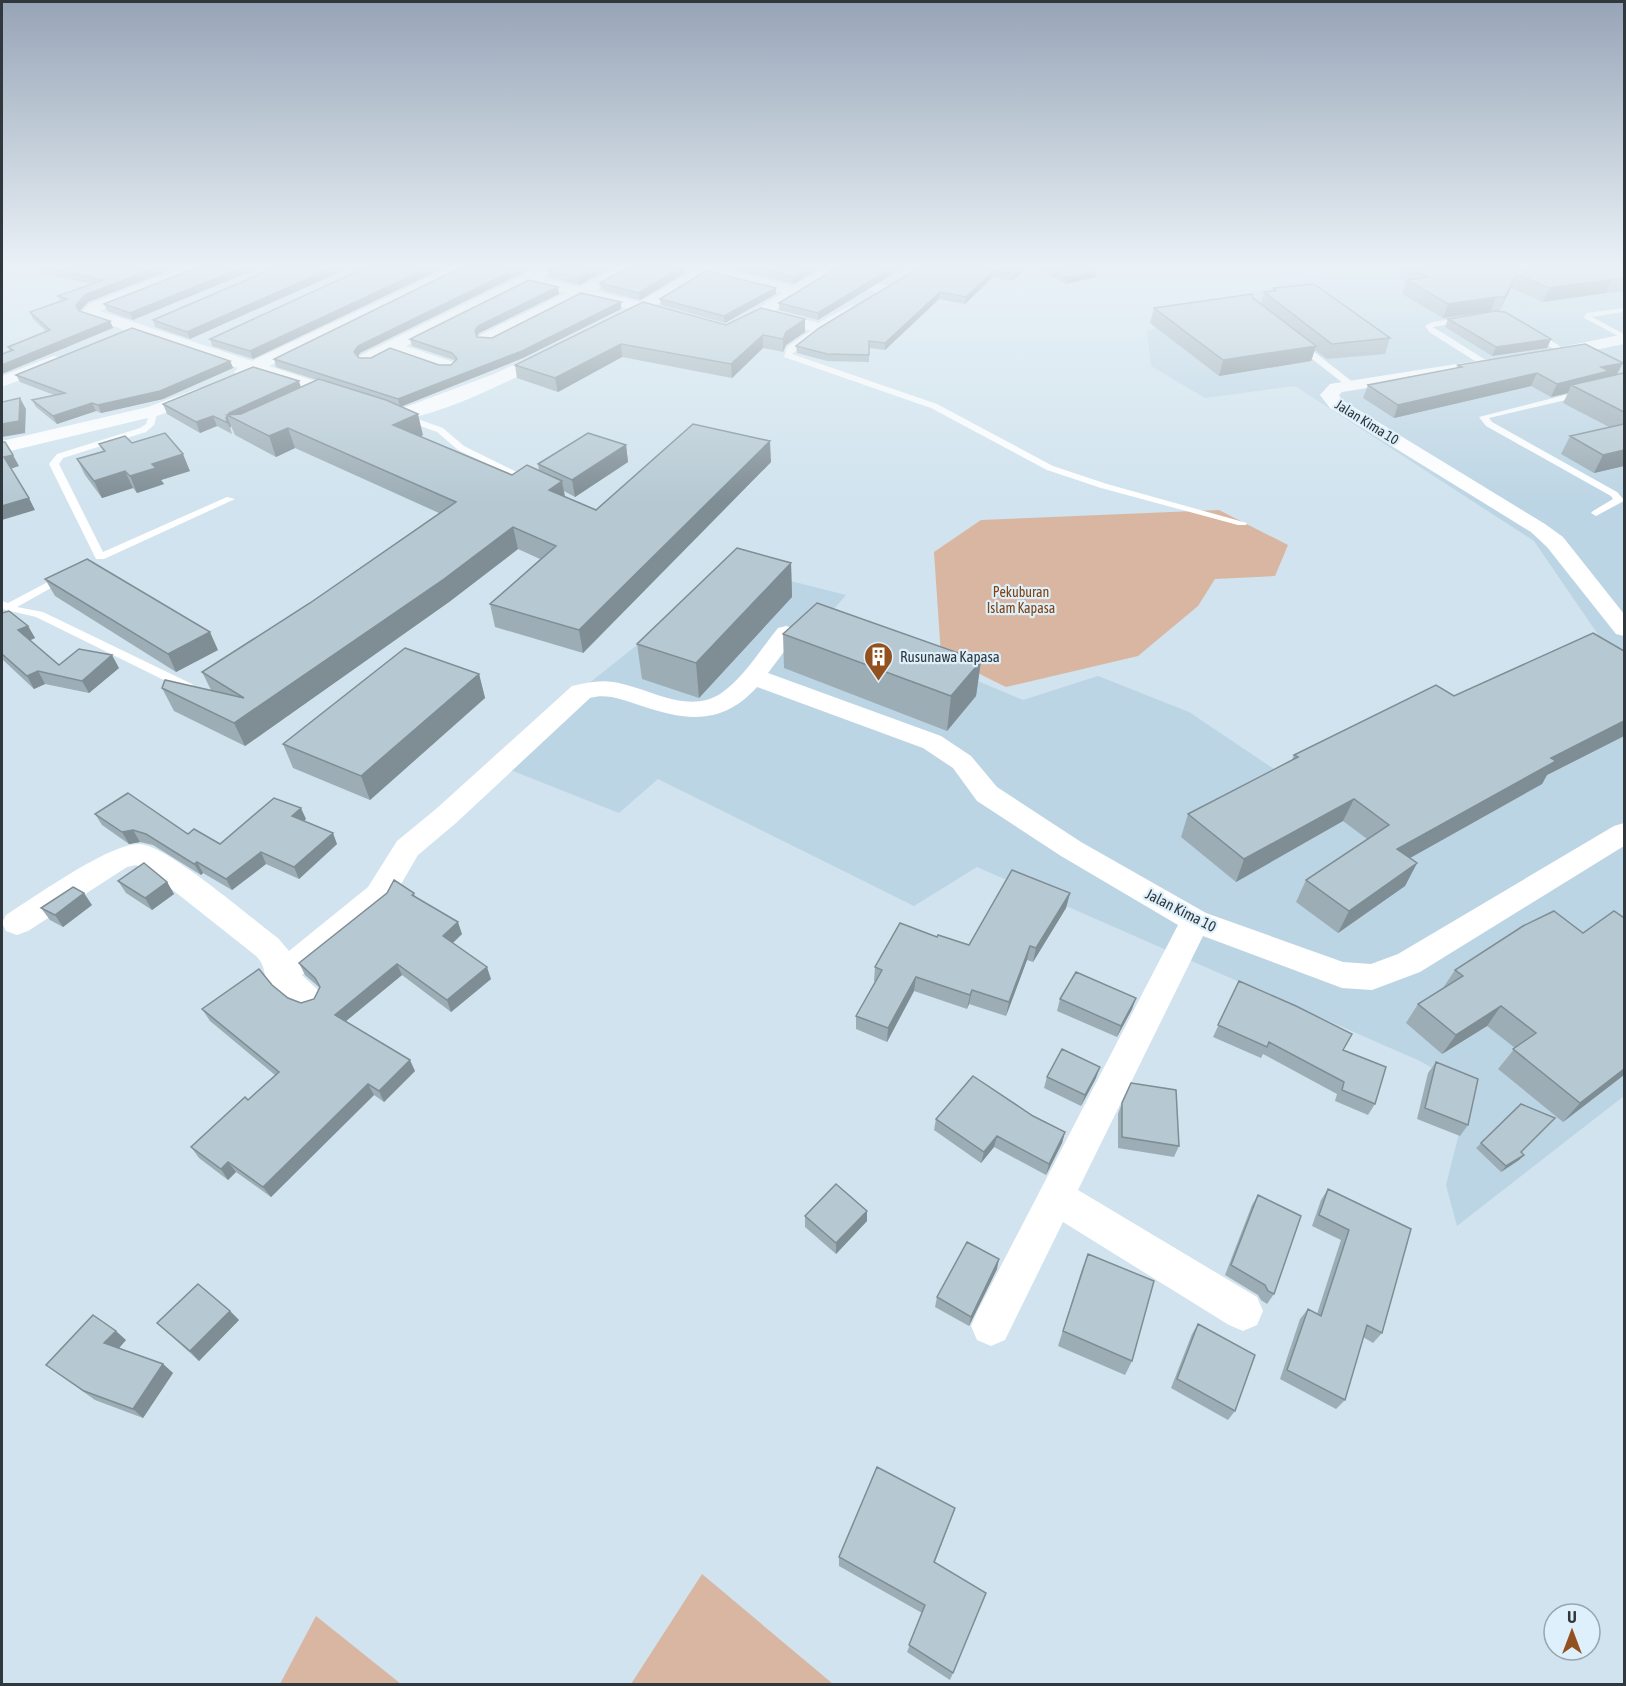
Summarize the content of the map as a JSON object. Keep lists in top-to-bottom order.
{
  "streets": {
    "street": ["Jalan Kima 10"]
  },
  "parks": ["Pekuburan Islam Kapasa"],
  "places": {
    "building": ["Rusunawa Kapasa"]
  },
  "north": "top"
}
